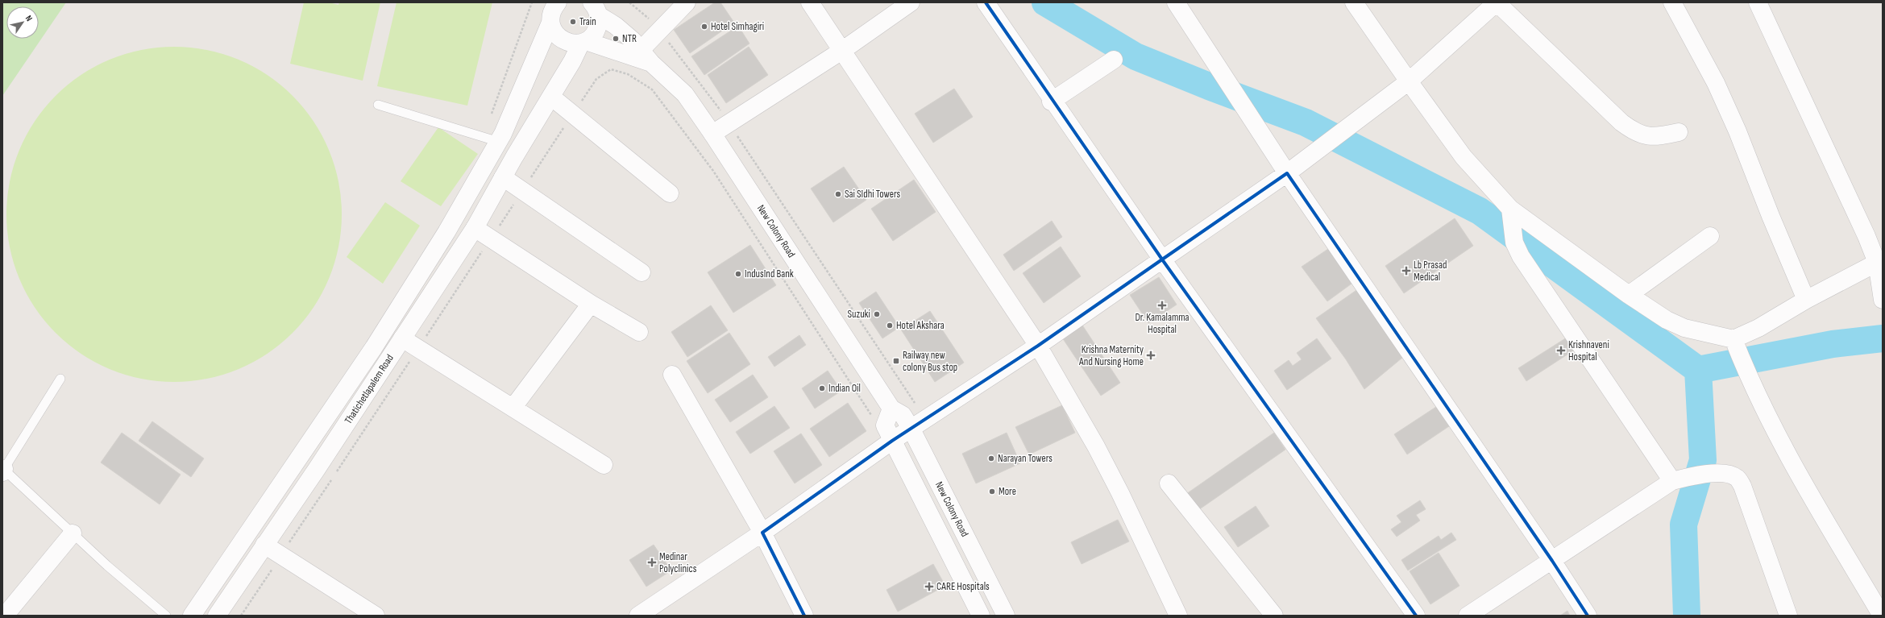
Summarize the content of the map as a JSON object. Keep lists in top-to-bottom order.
{
  "streets": {
    "street": ["New Colony Road", "Thatichetlapalem Road"]
  },
  "crossings": [
    ["New Colony Road", "Thatichetlapalem Road"]
  ],
  "places": {
    "other": [
      "Train",
      "Hotel Simhagiri",
      "NTR",
      "Sai SIdhi Towers",
      "IndusInd Bank",
      "Suzuki",
      "Hotel Akshara",
      "Indian Oil",
      "Narayan Towers",
      "More"
    ],
    "health": [
      "Lb Prasad Medical",
      "Dr. Kamalamma Hospital",
      "Krishnaveni Hospital",
      "Krishna Maternity And Nursing Home",
      "Medinar Polyclinics",
      "CARE Hospitals"
    ],
    "transit": ["Railway new colony Bus stop"]
  },
  "north": "top right"
}
